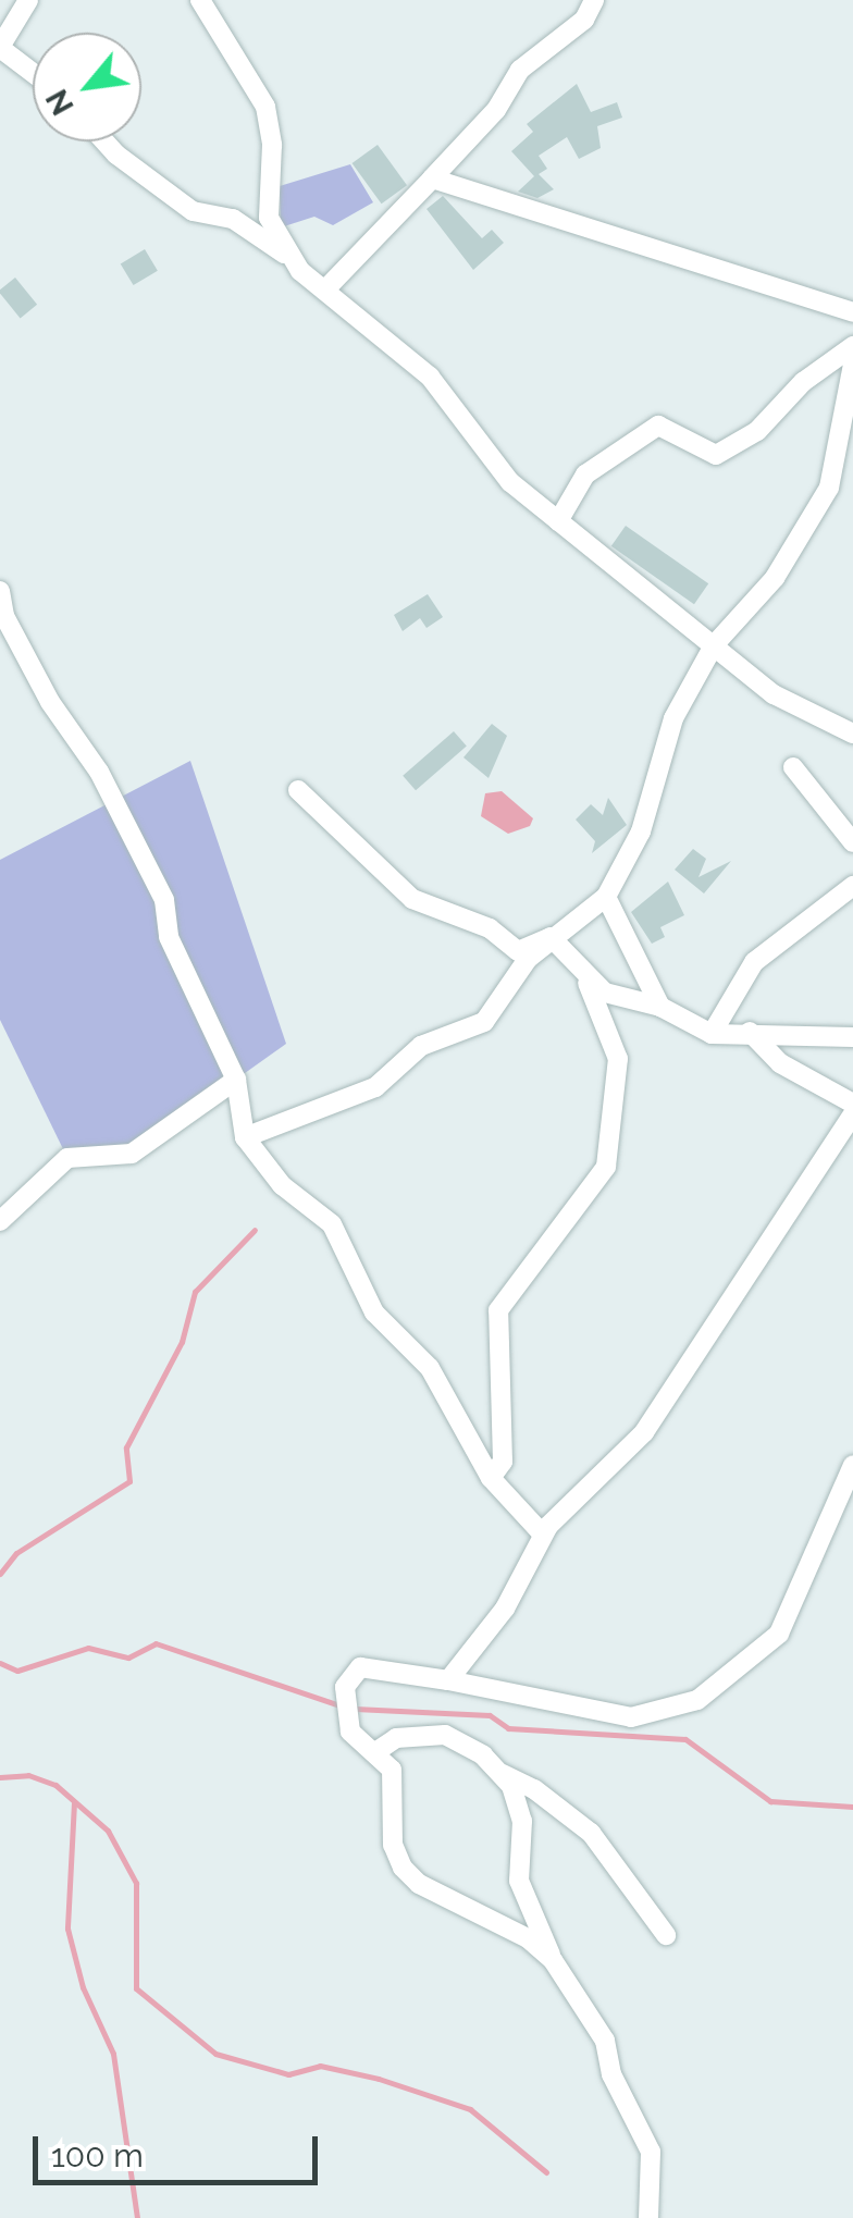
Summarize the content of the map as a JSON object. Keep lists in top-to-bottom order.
{
  "scale_bar": "100 m",
  "north": "bottom left"
}
